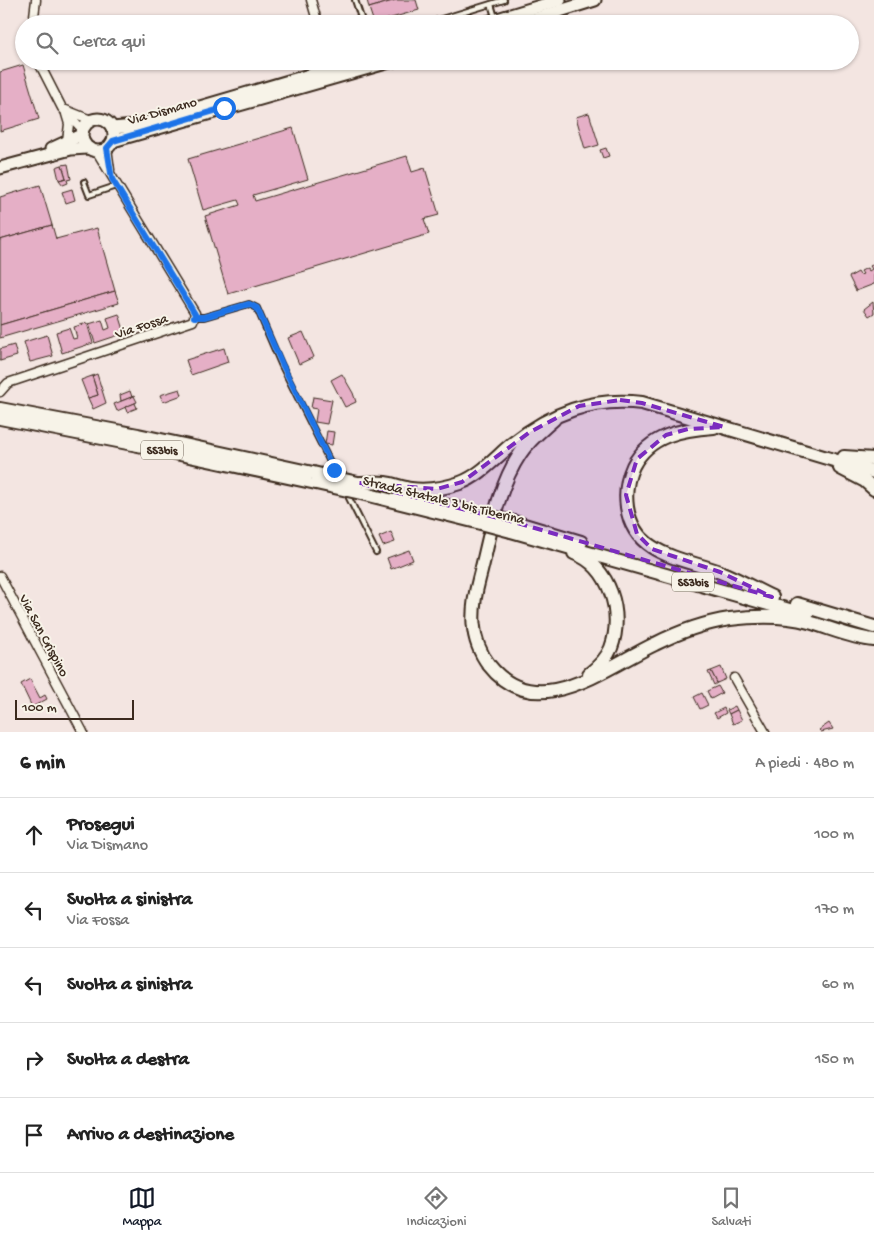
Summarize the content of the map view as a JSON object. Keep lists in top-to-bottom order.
{
  "streets": {
    "highway": ["SS3bis", "Strada Statale 3 bis Tiberina"],
    "main road": ["Via Dismano"],
    "street": ["Via Fossa", "Via San Crispino"]
  },
  "scale_bar": "100 m",
  "page": {
    "search": "Cerca qui",
    "scale": "100 m",
    "heading": ["6 min", "A piedi · 480 m"],
    "list": [
      ["Prosegui", "Via Dismano", "100 m"],
      ["Svolta a sinistra", "Via Fossa", "170 m"],
      ["Svolta a sinistra", "60 m"],
      ["Svolta a destra", "150 m"],
      "Arrivo a destinazione"
    ],
    "nav": ["Mappa", "Indicazioni", "Salvati"]
  }
}
